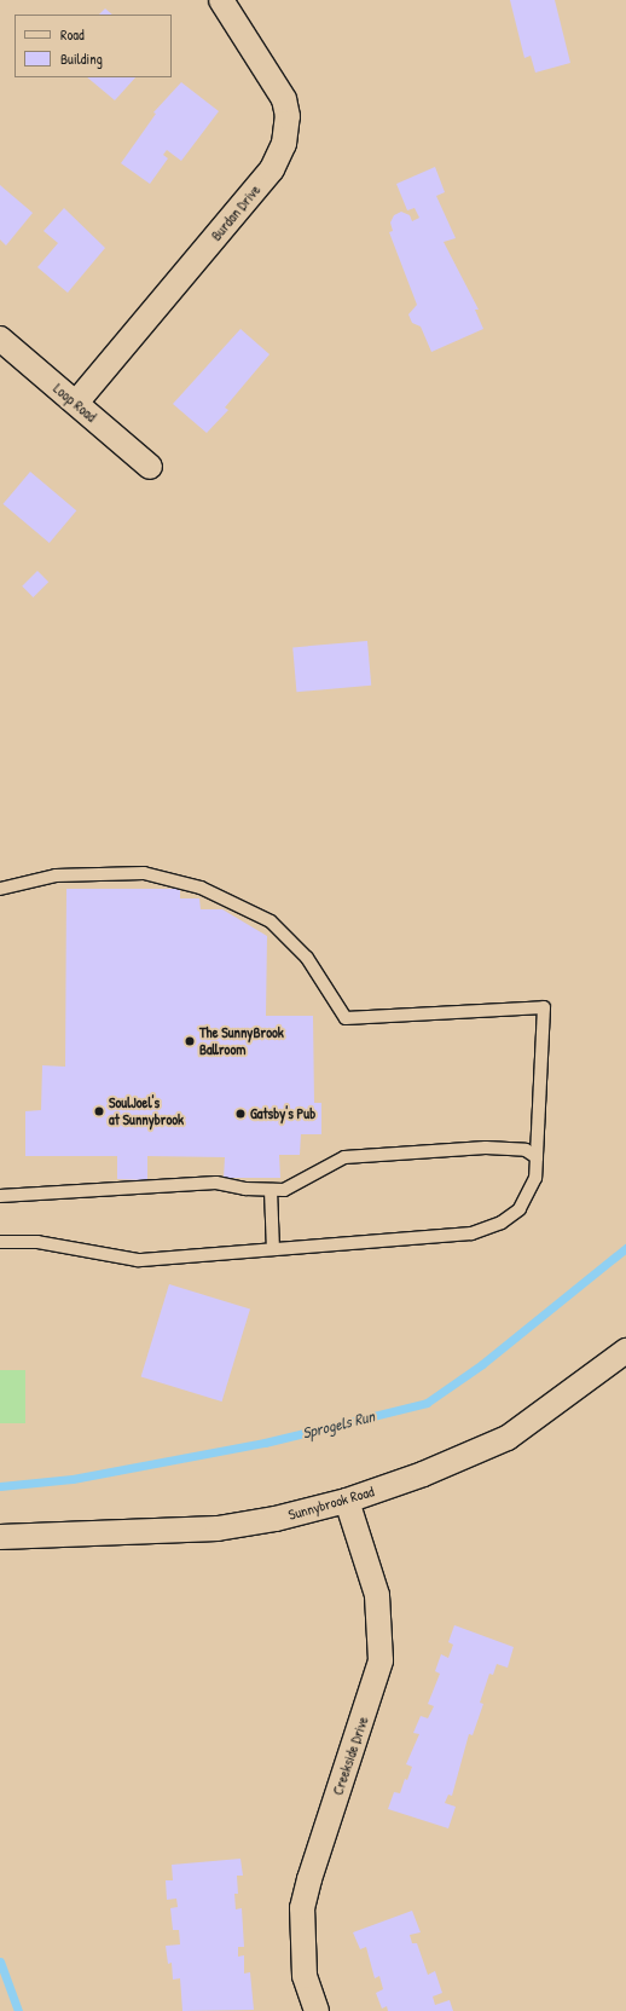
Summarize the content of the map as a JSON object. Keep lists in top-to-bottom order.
{
  "streets": {
    "street": [
      "Burdan Drive",
      "Loop Road",
      "Sunnybrook Road",
      "Creekside Drive"
    ]
  },
  "crossings": [
    ["Burdan Drive", "Loop Road"],
    ["Sunnybrook Road", "Creekside Drive"]
  ],
  "water": ["Sprogels Run"],
  "places": ["The SunnyBrook Ballroom", "SoulJoel's at Sunnybrook", "Gatsby's Pub"],
  "legend": ["Road", "Building"]
}
